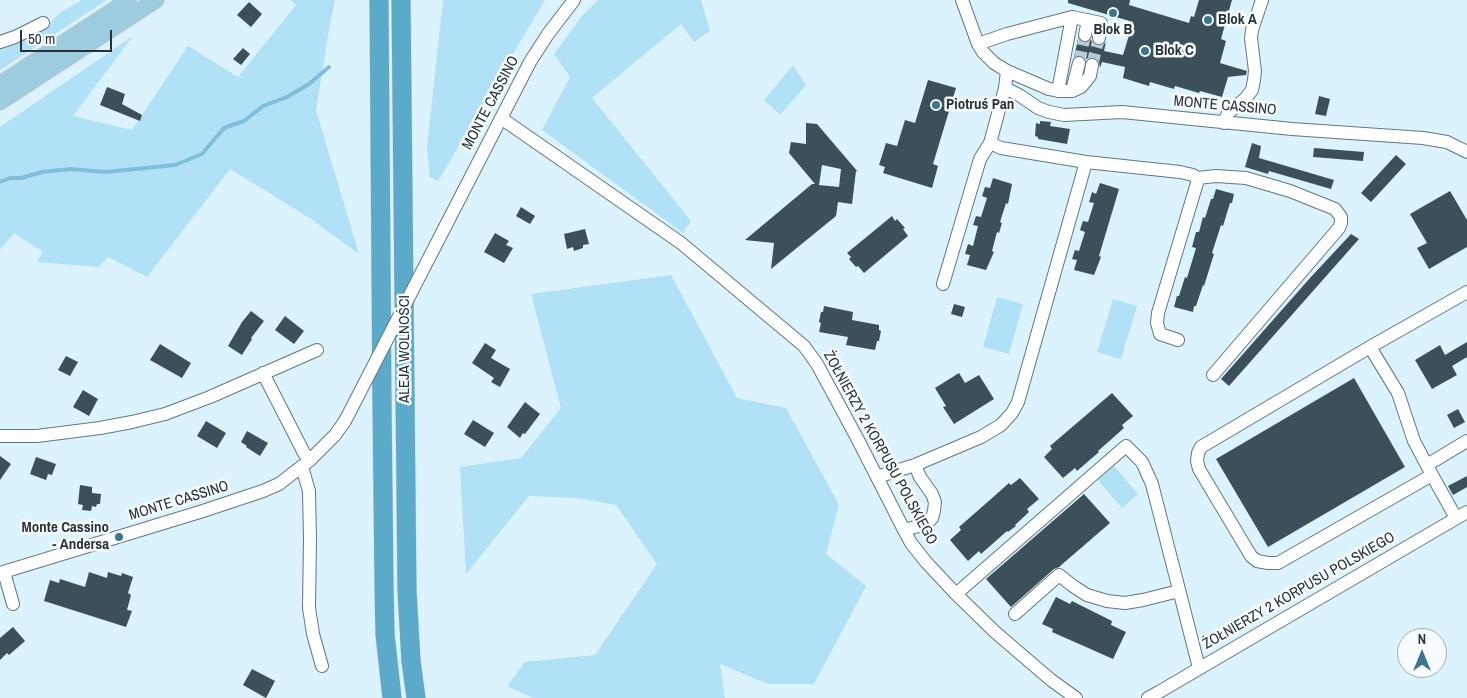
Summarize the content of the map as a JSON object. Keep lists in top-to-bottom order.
{
  "streets": {
    "highway": ["ALEJA WOLNOŚCI"],
    "street": ["MONTE CASSINO", "ŻOŁNIERZY 2 KORPUSU POLSKIEGO"]
  },
  "crossings": [
    ["MONTE CASSINO", "ŻOŁNIERZY 2 KORPUSU POLSKIEGO"]
  ],
  "places": [
    "Blok B",
    "Blok A",
    "Blok C",
    "Piotruś Pan",
    "Monte Cassino - Andersa"
  ],
  "scale_bar": "50 m",
  "north": "top"
}
